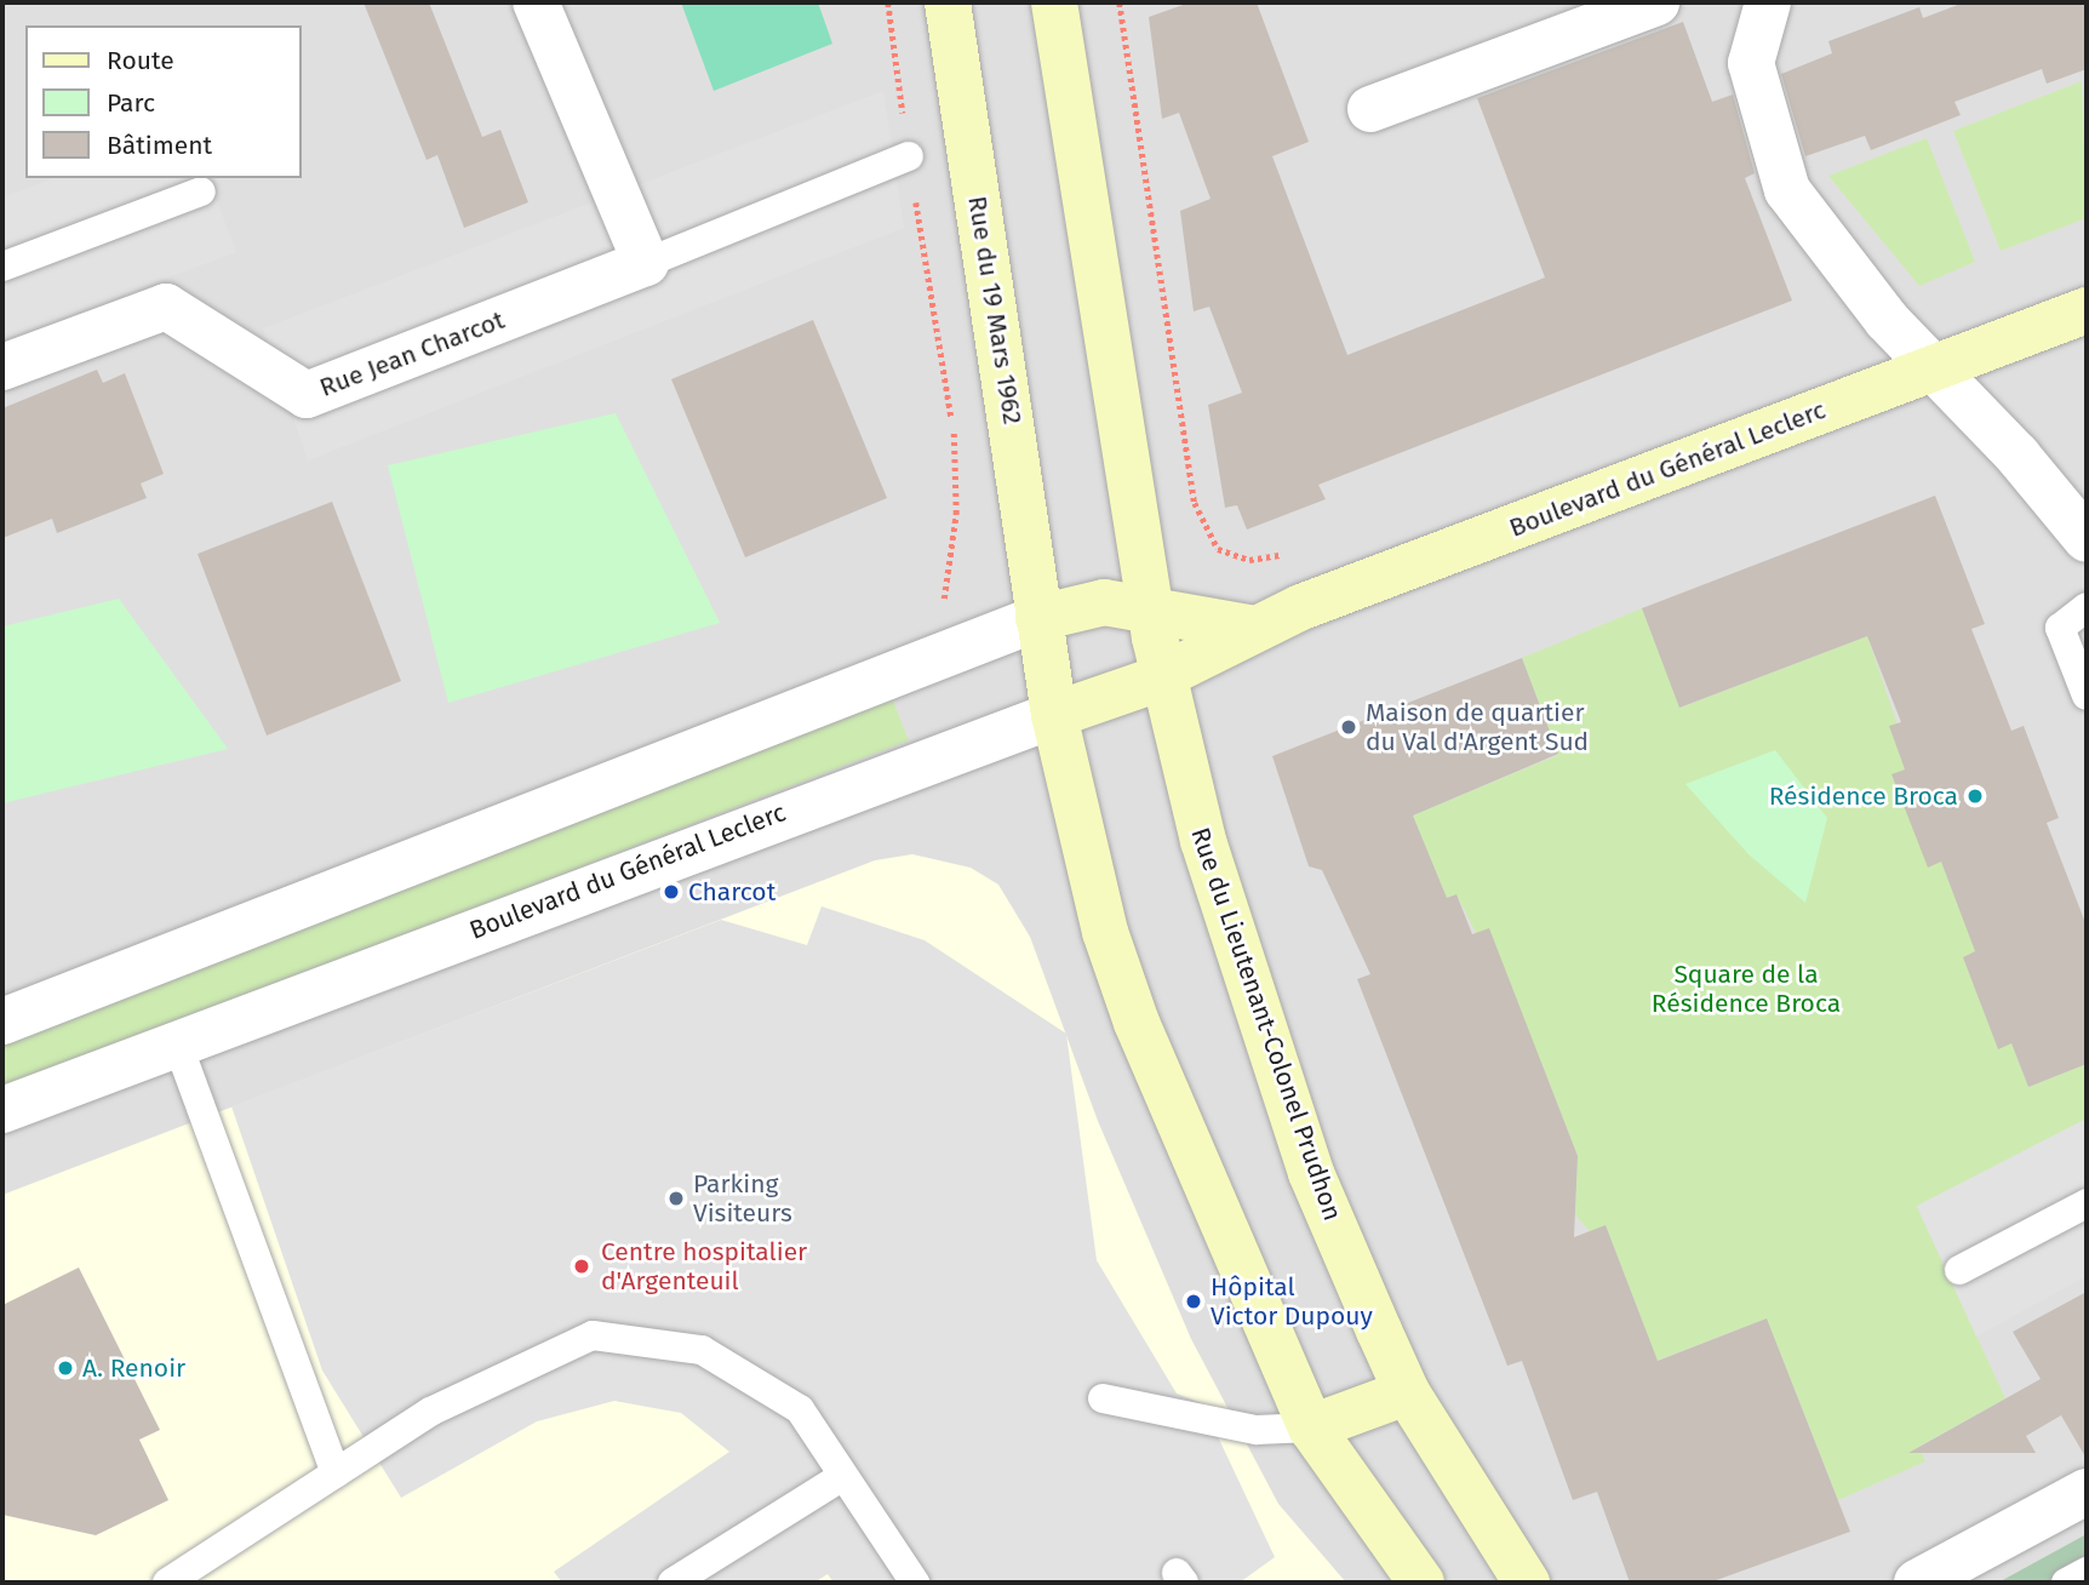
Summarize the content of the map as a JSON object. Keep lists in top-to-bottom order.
{
  "streets": {
    "main road": ["Rue du 19 Mars 1962", "Boulevard du Général Leclerc", "Rue du Lieutenant-Colonel Prudhon"],
    "street": ["Rue Jean Charcot"]
  },
  "crossings": [
    ["Boulevard du Général Leclerc", "Rue du Lieutenant-Colonel Prudhon"]
  ],
  "parks": ["Square de la Résidence Broca"],
  "places": [
    "Maison de quartier du Val d'Argent Sud",
    "Résidence Broca",
    "Charcot",
    "Parking Visiteurs",
    "Centre hospitalier d'Argenteuil",
    "Hôpital Victor Dupouy",
    "A. Renoir"
  ],
  "legend": ["Route", "Parc", "Bâtiment"]
}
